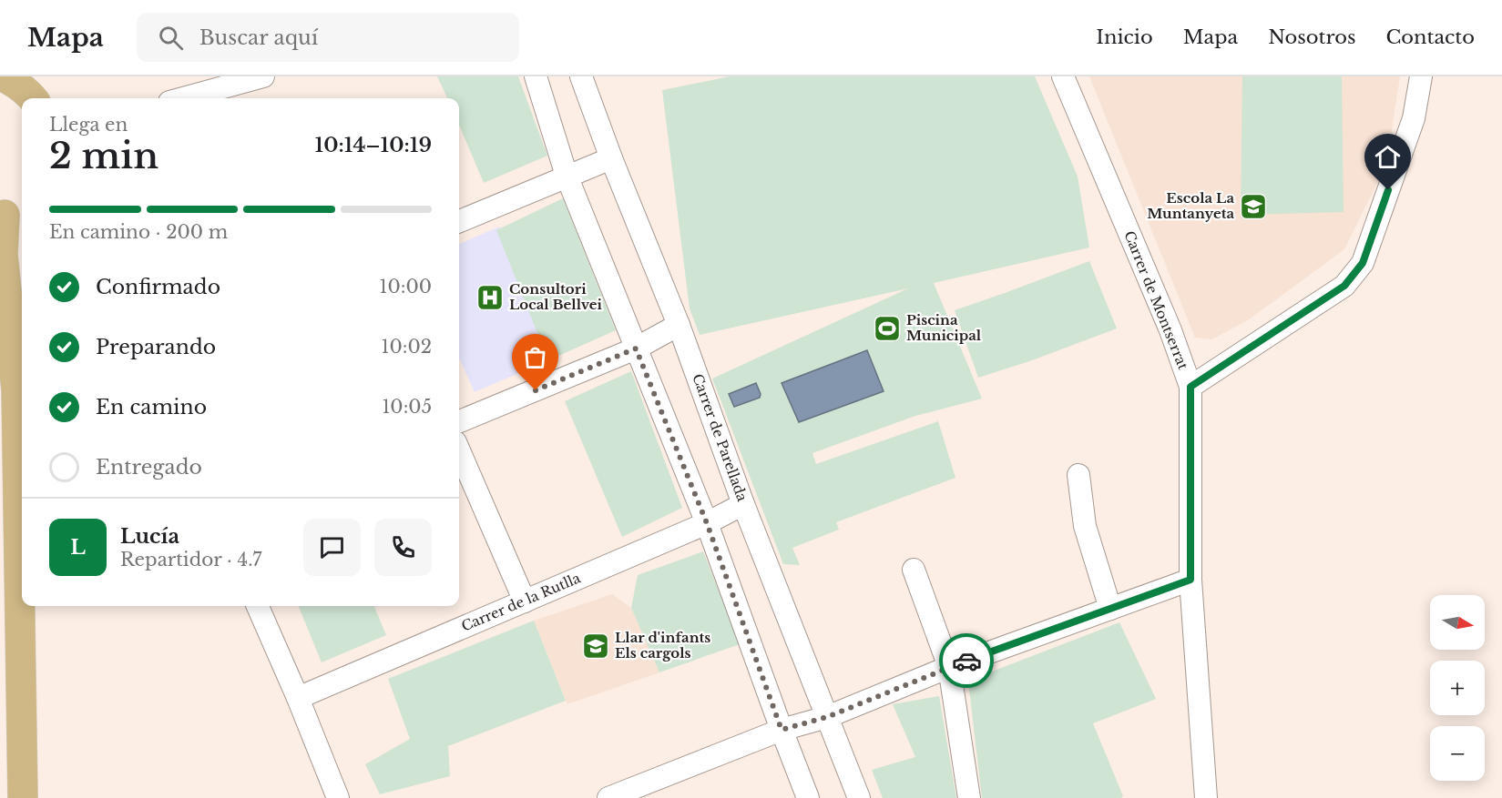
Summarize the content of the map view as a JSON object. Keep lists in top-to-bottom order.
{
  "streets": {
    "street": ["Carrer de Montserrat", "Carrer de Parellada", "Carrer de la Rutlla"]
  },
  "crossings": [
    ["Carrer de Parellada", "Carrer de la Rutlla"]
  ],
  "places": {
    "school or university": ["Escola La Muntanyeta", "Llar d'infants Els cargols"],
    "hospital": ["Consultori Local Bellvei"],
    "sports": ["Piscina Municipal"]
  },
  "north": "right",
  "page": {
    "header": "Mapa",
    "search": "Buscar aquí",
    "nav": [
      "Inicio",
      "Mapa",
      "Nosotros",
      "Contacto"
    ],
    "heading": ["2 min", "Llega en", "10:14–10:19"],
    "panel": ["Lucía", "Repartidor · 4.7"],
    "bar": "En camino · 200 m",
    "list": [
      ["Confirmado", "10:00"],
      ["Preparando", "10:02"],
      ["En camino", "10:05"],
      "Entregado"
    ],
    "round": "L",
    "map_buttons": ["+", "−"]
  }
}
